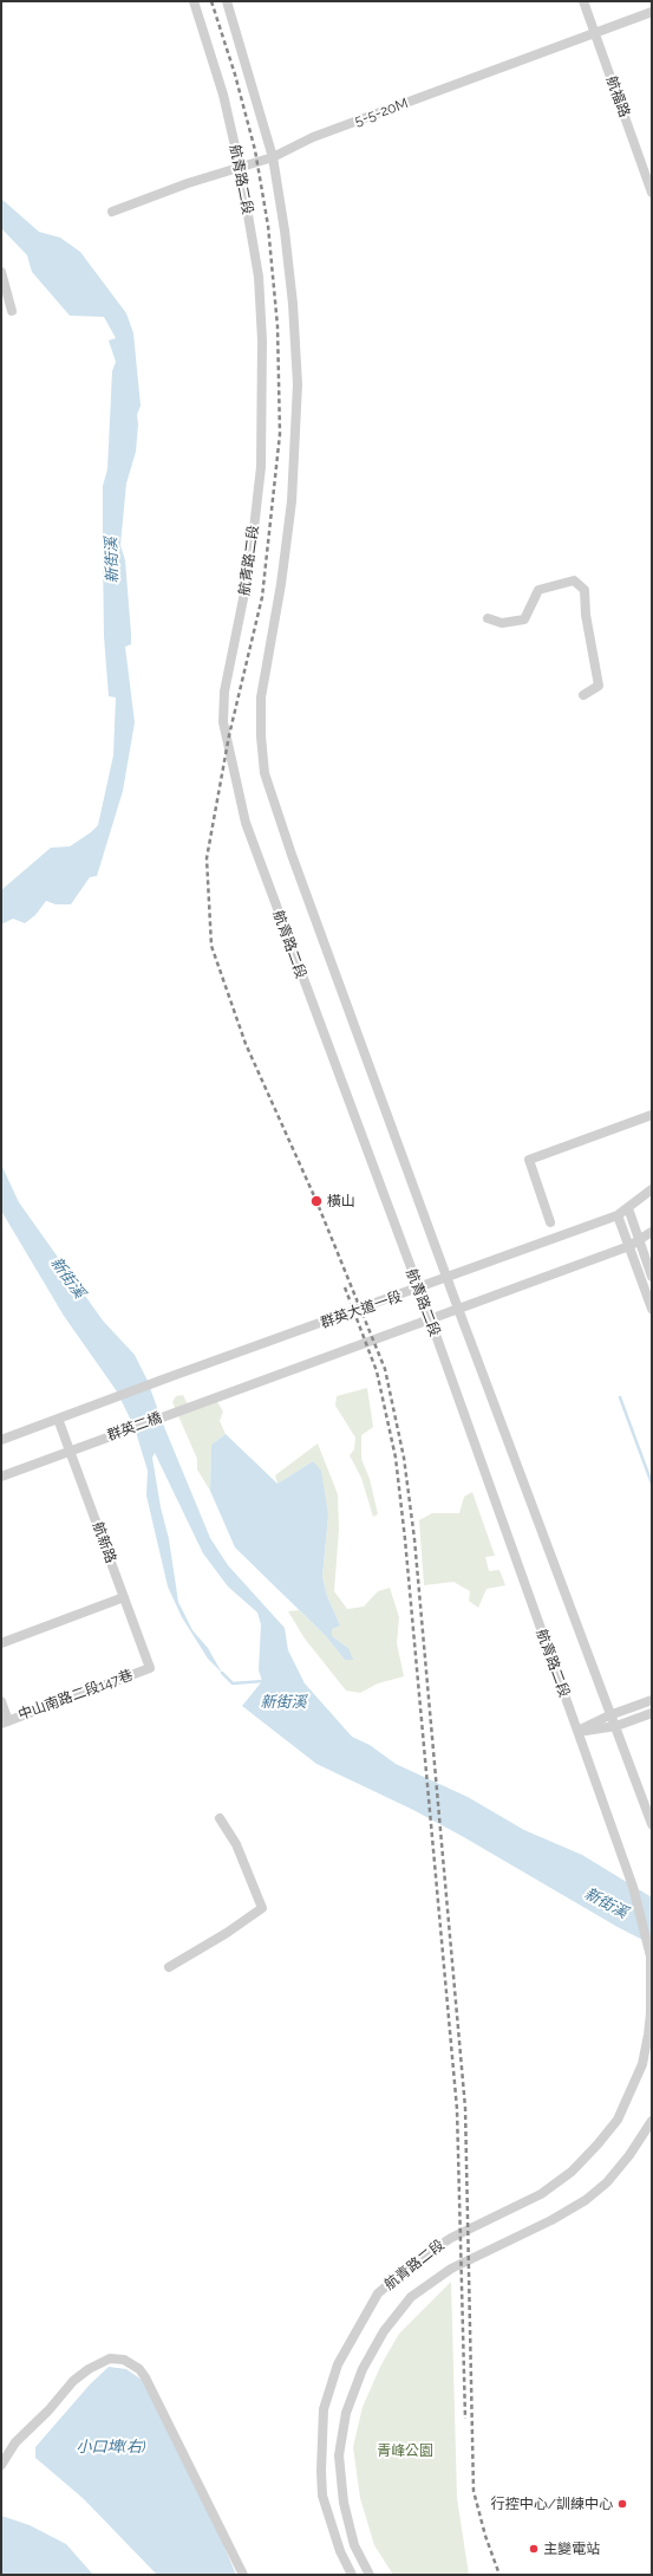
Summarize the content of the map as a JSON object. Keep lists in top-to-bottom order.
{
  "streets": {
    "street": [
      "航福路",
      "5-5-20M",
      "航青路二段",
      "群英大道一段",
      "群英二橋",
      "航新路",
      "中山南路二段147巷"
    ]
  },
  "crossings": [
    ["航福路", "5-5-20M"],
    ["5-5-20M", "航青路二段"],
    ["航青路二段", "群英大道一段"],
    ["航青路二段", "群英二橋"],
    ["群英大道一段", "航新路"],
    ["群英二橋", "航新路"],
    ["航新路", "中山南路二段147巷"]
  ],
  "water": ["新街溪", "小口埤(右)"],
  "parks": ["青峰公園"],
  "places": ["橫山", "行控中心/訓練中心", "主變電站"]
}
